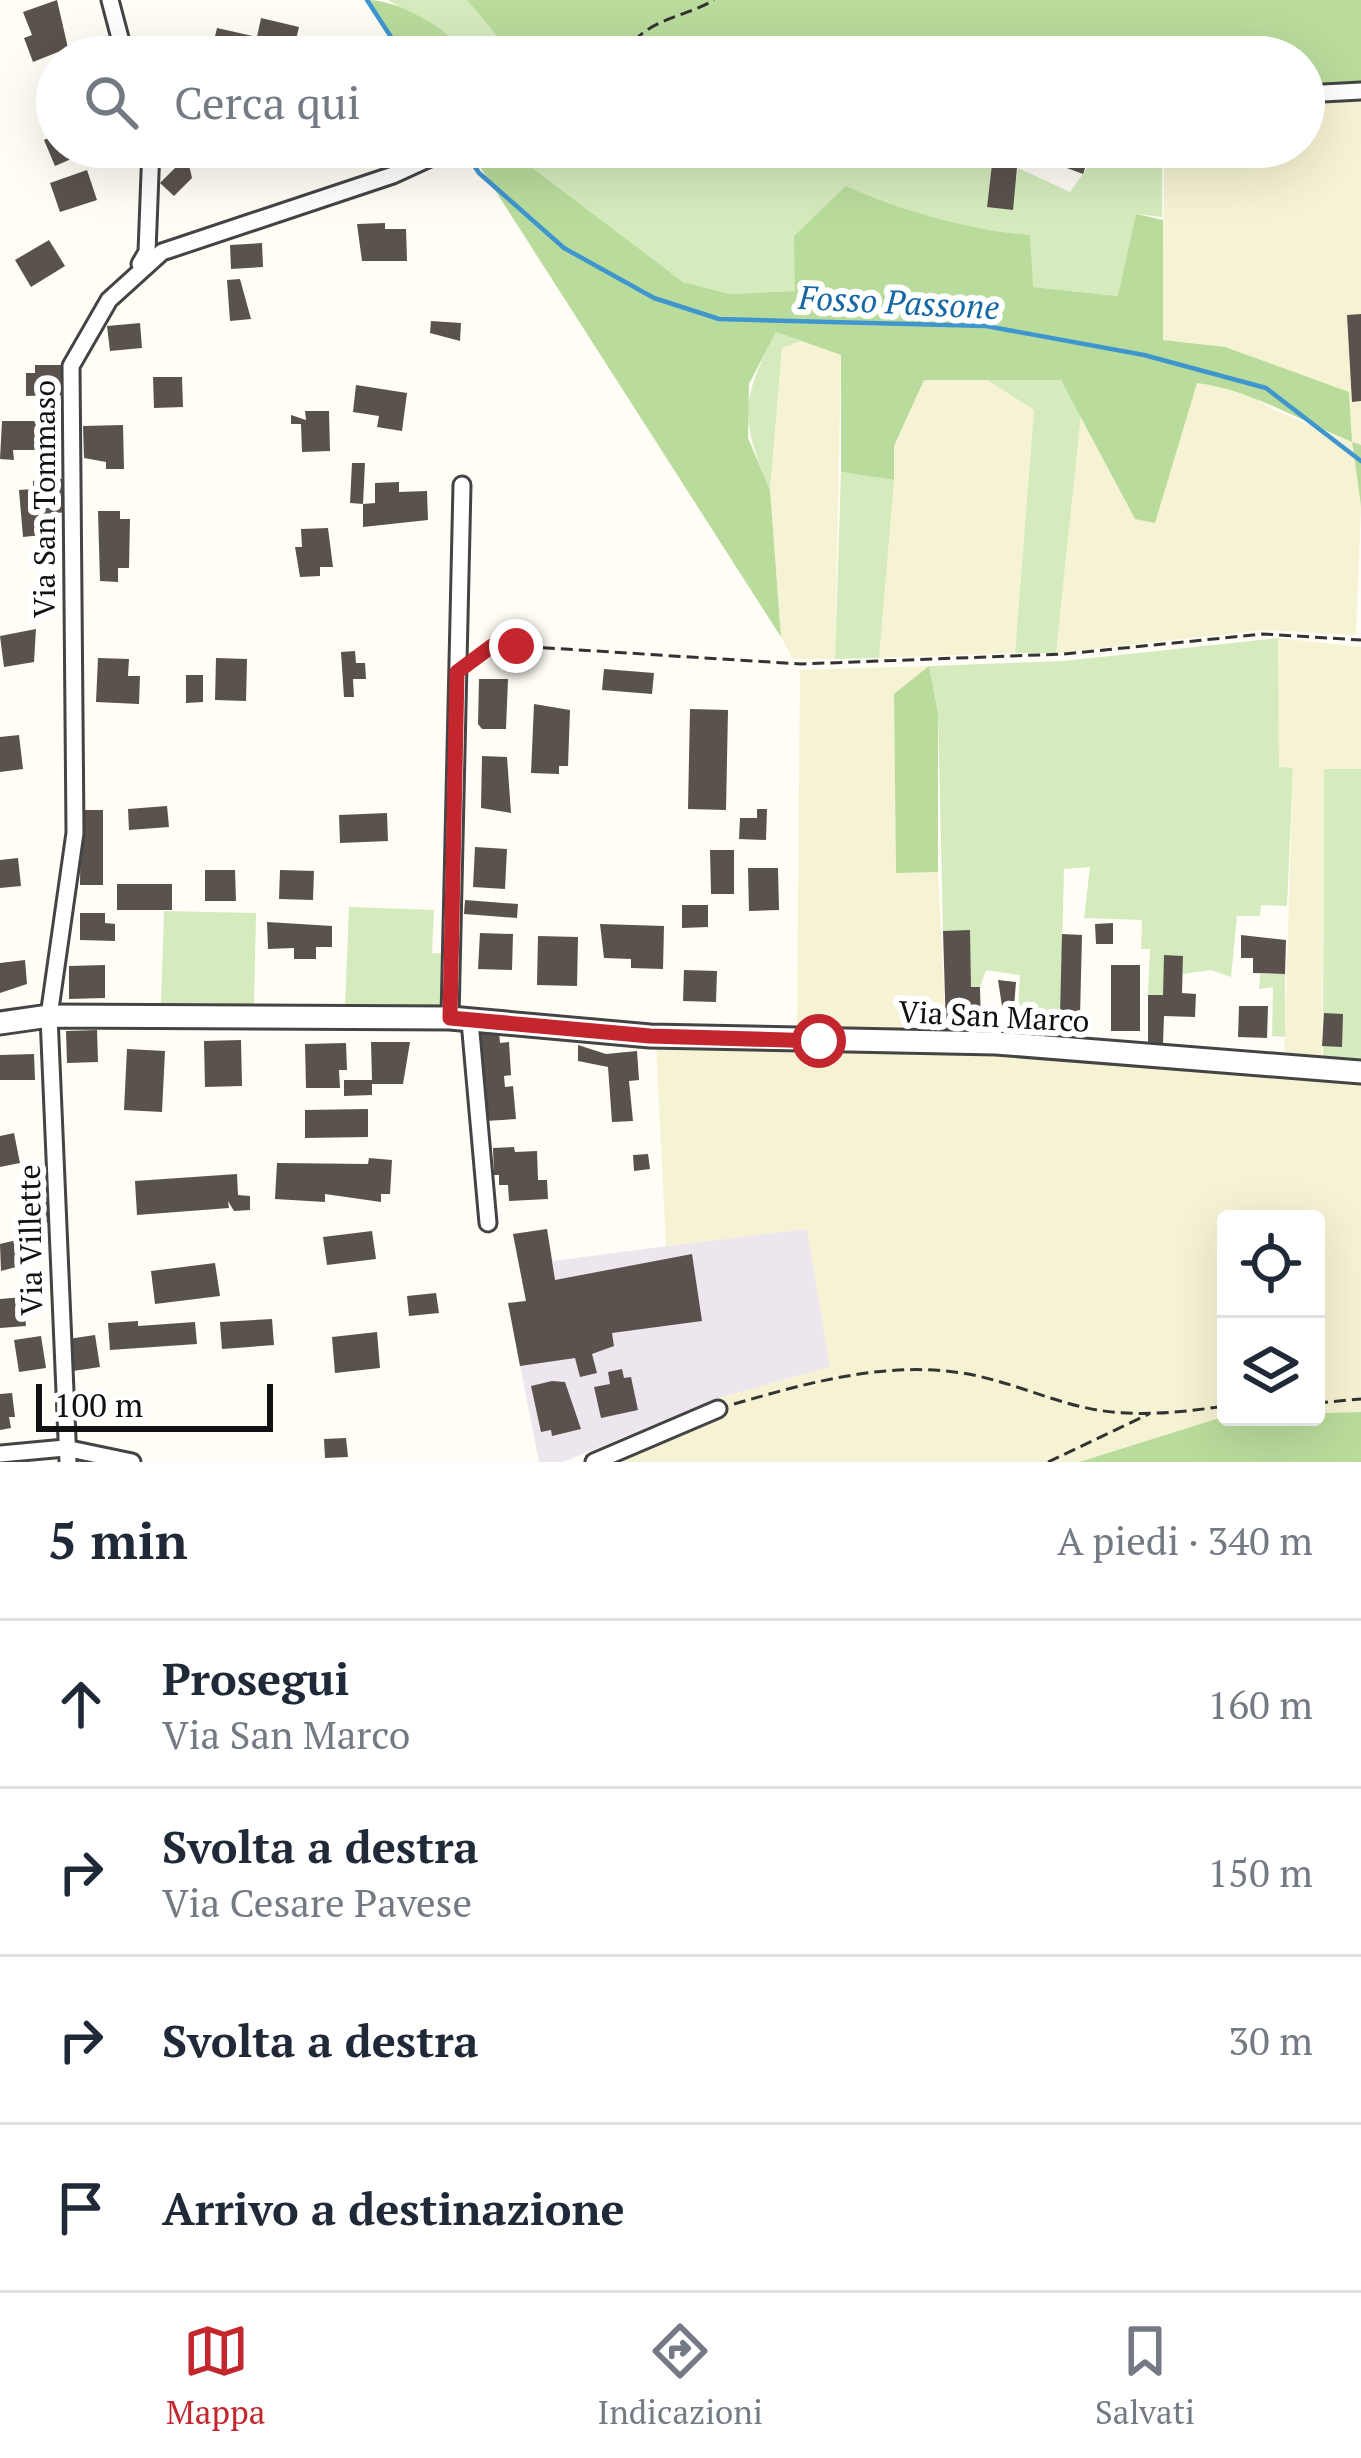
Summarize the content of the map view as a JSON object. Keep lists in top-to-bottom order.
{
  "streets": {
    "street": ["Via San Tommaso", "Via San Marco", "Via Villette"]
  },
  "crossings": [
    ["Via San Tommaso", "Via San Marco"],
    ["Via San Tommaso", "Via Villette"],
    ["Via San Marco", "Via Villette"]
  ],
  "water": ["Fosso Passone"],
  "scale_bar": "100 m",
  "page": {
    "search": "Cerca qui",
    "scale": "100 m",
    "heading": ["5 min", "A piedi · 340 m"],
    "list": [
      ["Prosegui", "Via San Marco", "160 m"],
      ["Svolta a destra", "Via Cesare Pavese", "150 m"],
      ["Svolta a destra", "30 m"],
      "Arrivo a destinazione"
    ],
    "nav": ["Mappa", "Indicazioni", "Salvati"]
  }
}
